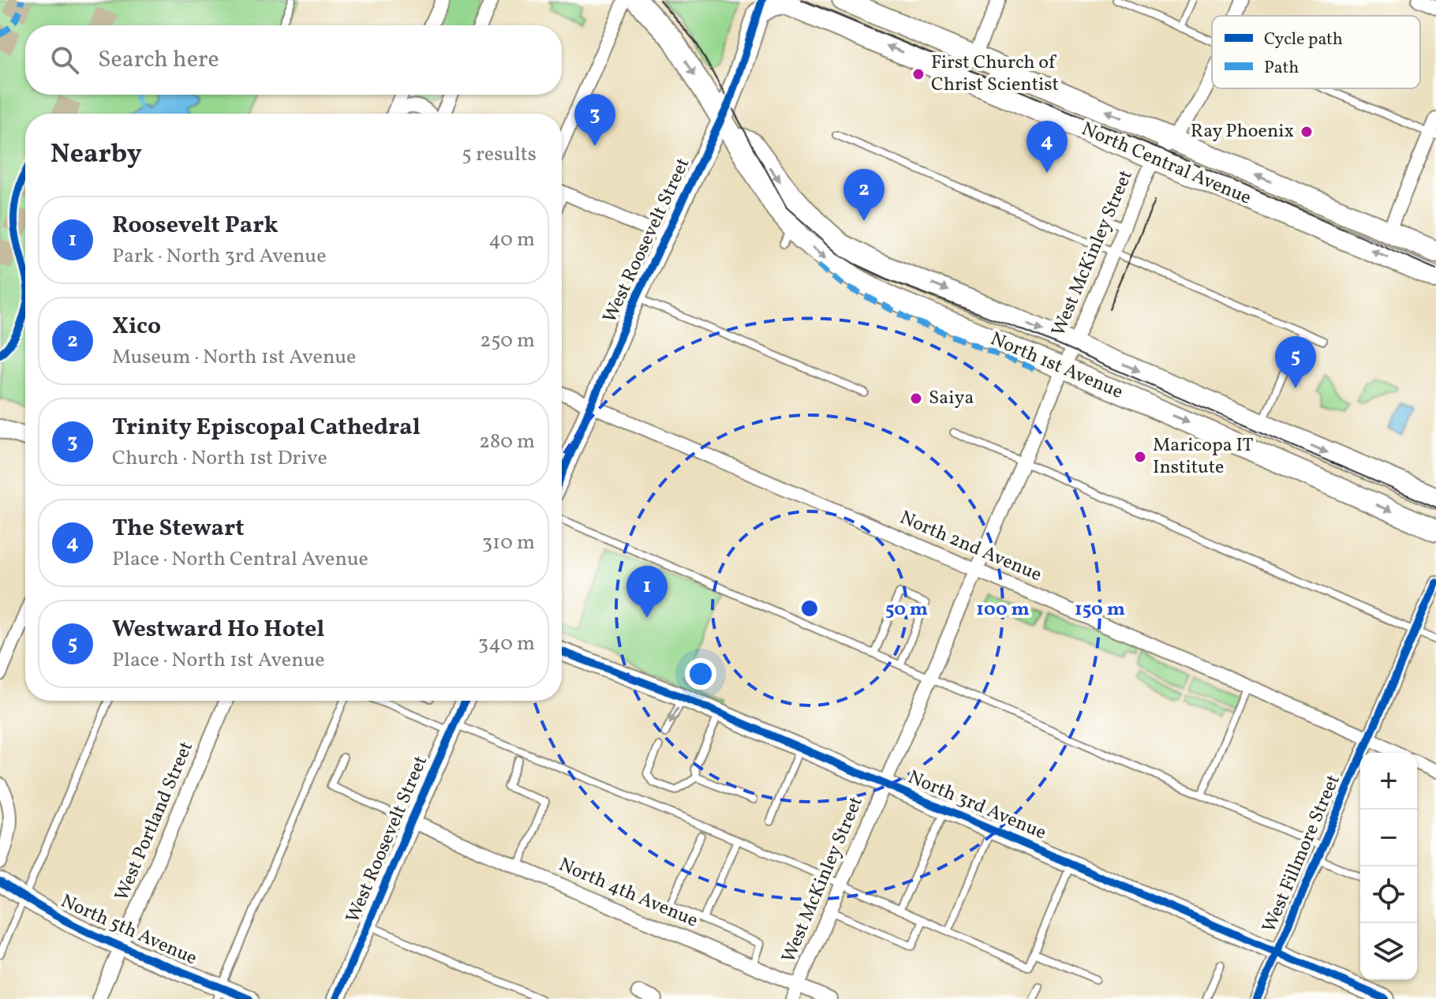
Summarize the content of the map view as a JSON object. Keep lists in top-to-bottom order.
{
  "streets": {
    "main road": ["North Central Avenue", "West Roosevelt Street", "North 1st Avenue"],
    "street": [
      "West McKinley Street",
      "North 2nd Avenue",
      "North 3rd Avenue",
      "West Portland Street",
      "West Fillmore Street",
      "North 4th Avenue",
      "North 5th Avenue"
    ]
  },
  "crossings": [
    ["North Central Avenue", "West Roosevelt Street"],
    ["North Central Avenue", "West McKinley Street"],
    ["West Roosevelt Street", "North 1st Avenue"],
    ["West Roosevelt Street", "North 2nd Avenue"],
    ["West Roosevelt Street", "North 4th Avenue"],
    ["West McKinley Street", "North 1st Avenue"],
    ["West McKinley Street", "North 2nd Avenue"],
    ["West McKinley Street", "North 3rd Avenue"],
    ["West McKinley Street", "North 4th Avenue"],
    ["North 2nd Avenue", "West Fillmore Street"],
    ["North 3rd Avenue", "West Fillmore Street"],
    ["West Portland Street", "North 5th Avenue"]
  ],
  "one_way": ["North 1st Avenue"],
  "places": [
    "First Church of Christ Scientist",
    "Ray Phoenix",
    "Saiya",
    "Maricopa IT Institute"
  ],
  "legend": ["Cycle path", "Path"],
  "page": {
    "search": "Search here",
    "pins": [
      "3",
      "4",
      "2",
      "5",
      "1"
    ],
    "heading": ["Nearby", "5 results"],
    "list": [
      {
        "mark": "1",
        "name": "Roosevelt Park",
        "note": "Park · North 3rd Avenue",
        "value": "40 m"
      },
      {
        "mark": "2",
        "name": "Xico",
        "note": "Museum · North 1st Avenue",
        "value": "250 m"
      },
      {
        "mark": "3",
        "name": "Trinity Episcopal Cathedral",
        "note": "Church · North 1st Drive",
        "value": "280 m"
      },
      {
        "mark": "4",
        "name": "The Stewart",
        "note": "Place · North Central Avenue",
        "value": "310 m"
      },
      {
        "mark": "5",
        "name": "Westward Ho Hotel",
        "note": "Place · North 1st Avenue",
        "value": "340 m"
      }
    ],
    "map_buttons": ["+", "−"]
  },
  "rings": ["50 m", "100 m", "150 m"]
}
